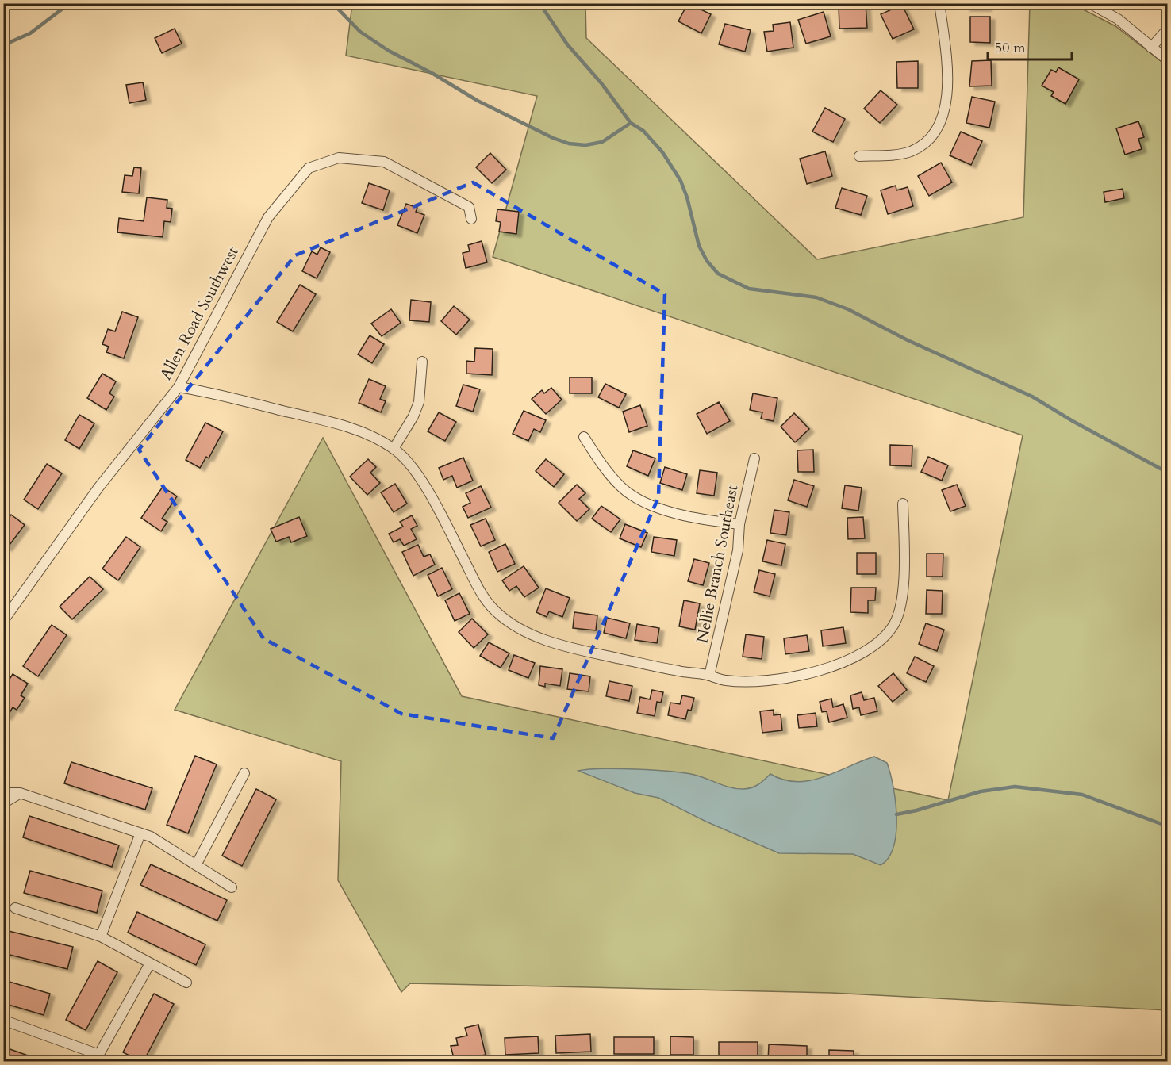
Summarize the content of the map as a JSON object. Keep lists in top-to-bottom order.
{
  "streets": {
    "street": ["Allen Road Southwest", "Nellie Branch Southeast"]
  },
  "scale_bar": "50 m"
}
